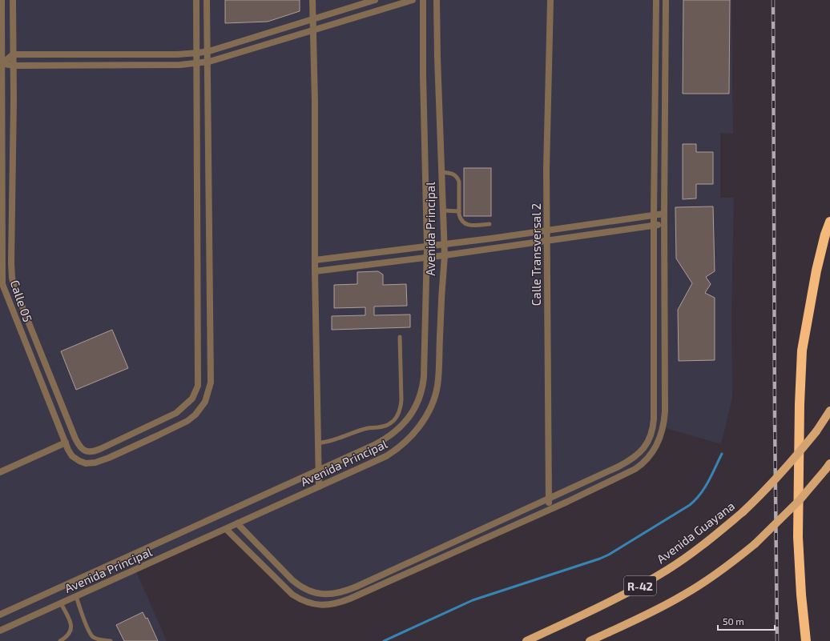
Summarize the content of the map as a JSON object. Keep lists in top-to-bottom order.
{
  "streets": {
    "main road": ["Avenida Guayana", "R-42"],
    "street": ["Avenida Principal", "Calle Transversal 2", "Calle 05"]
  },
  "scale_bar": "50 m"
}
